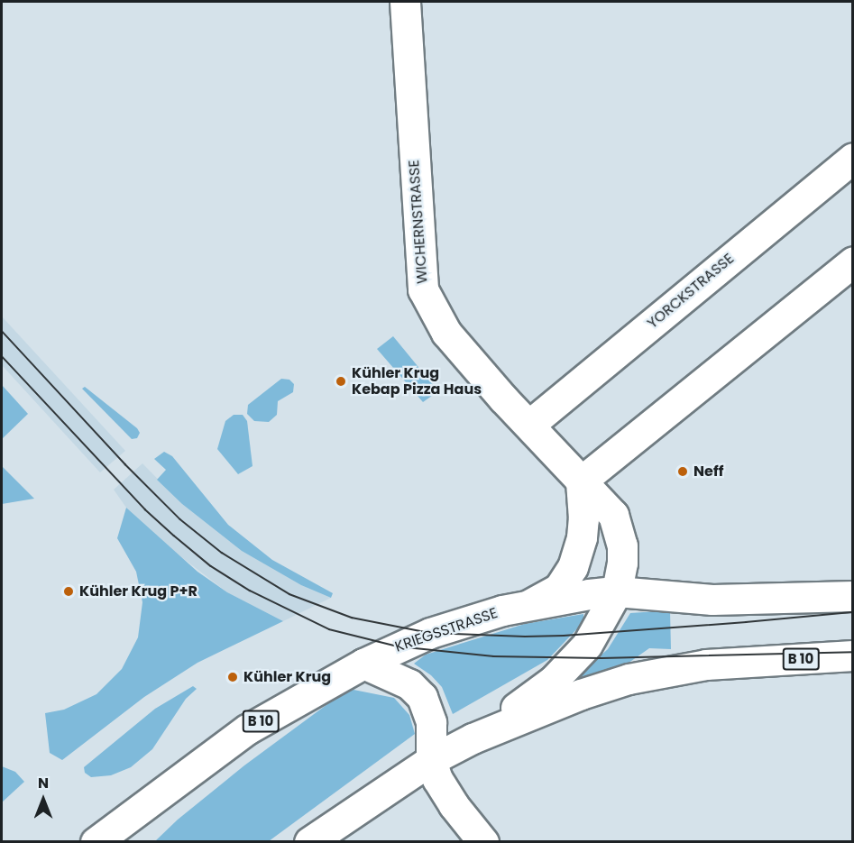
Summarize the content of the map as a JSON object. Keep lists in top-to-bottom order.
{
  "streets": {
    "main road": [
      "WICHERNSTRASSE",
      "YORCKSTRASSE",
      "KRIEGSSTRASSE",
      "B 10"
    ]
  },
  "crossings": [
    ["WICHERNSTRASSE", "YORCKSTRASSE"],
    ["WICHERNSTRASSE", "KRIEGSSTRASSE"],
    ["WICHERNSTRASSE", "B 10"]
  ],
  "places": [
    "Kühler Krug Kebap Pizza Haus",
    "Neff",
    "Kühler Krug P+R",
    "Kühler Krug"
  ],
  "north": "top"
}
